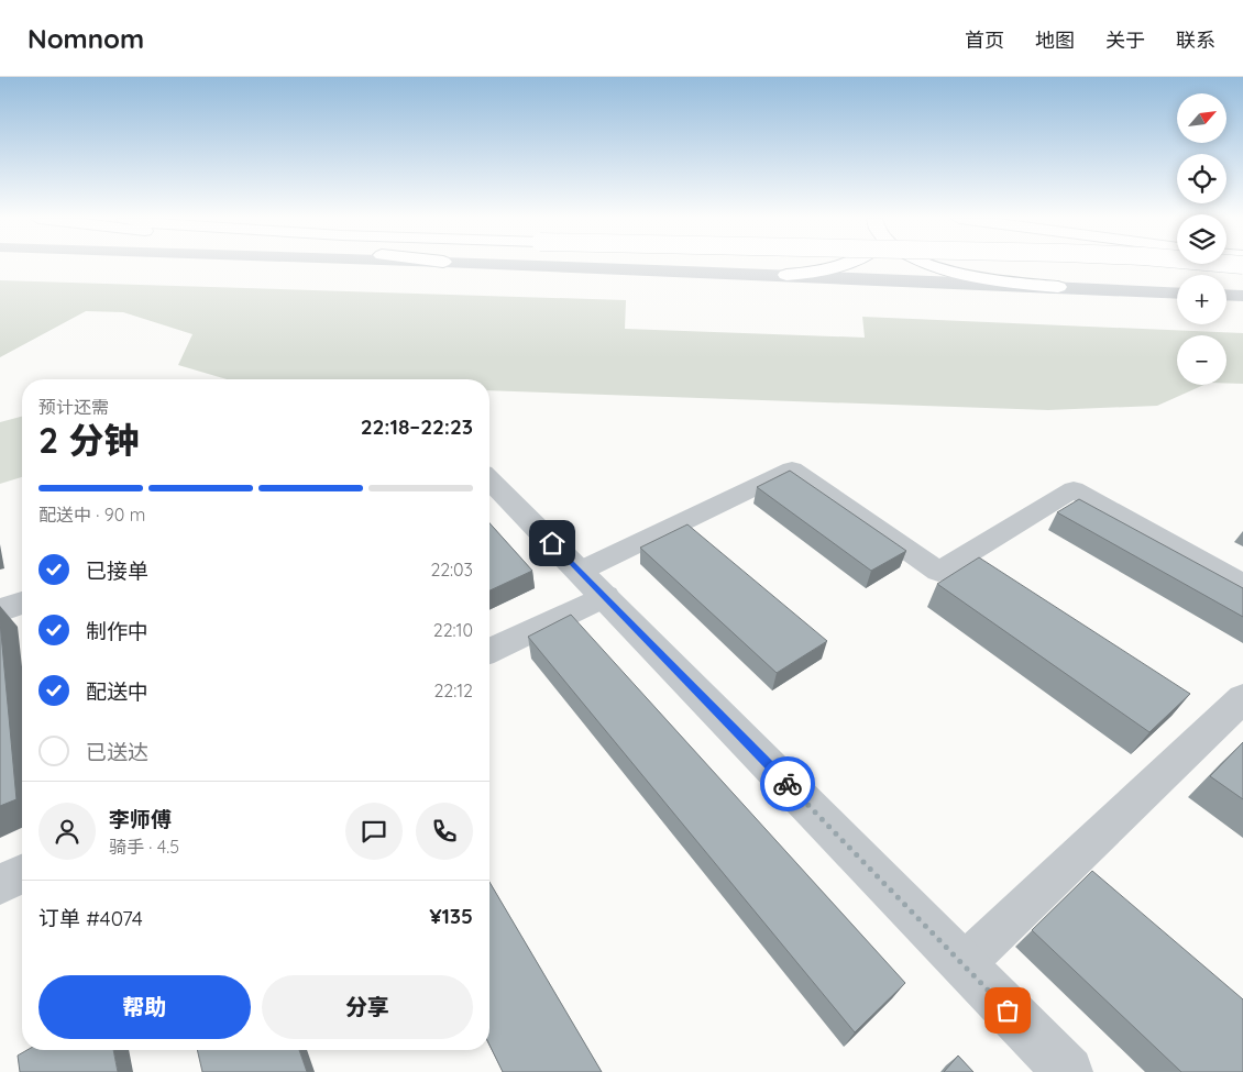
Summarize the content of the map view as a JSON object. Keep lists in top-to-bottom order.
{
  "north": "top right",
  "page": {
    "header": "Nomnom",
    "nav": [
      "首页",
      "地图",
      "关于",
      "联系"
    ],
    "map_buttons": ["+", "−"],
    "heading": ["2 分钟", "预计还需", "22:18–22:23"],
    "panel": [
      "李师傅",
      "骑手 · 4.5",
      "订单 #4074",
      "¥135"
    ],
    "bar": "配送中 · 90 m",
    "list": [
      ["已接单", "22:03"],
      ["制作中", "22:10"],
      ["配送中", "22:12"],
      "已送达"
    ],
    "buttons": ["帮助", "分享"]
  }
}
